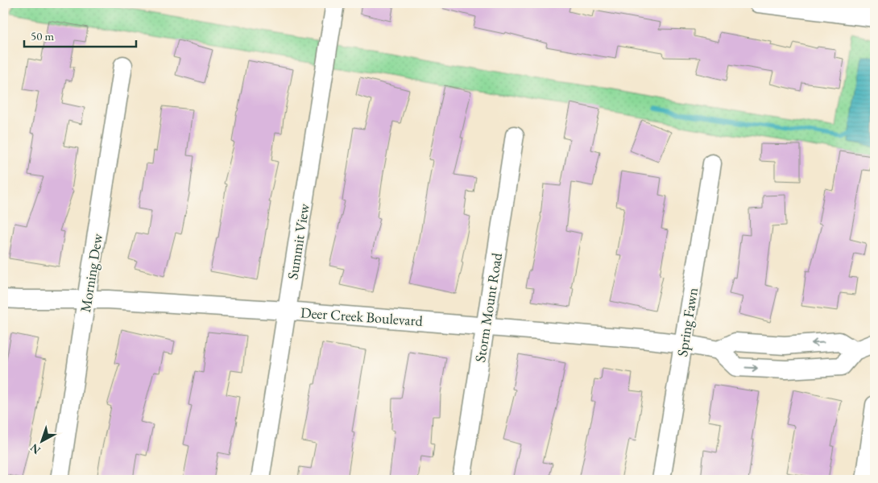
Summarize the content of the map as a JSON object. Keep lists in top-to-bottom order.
{
  "streets": {
    "street": [
      "Summit View",
      "Morning Dew",
      "Storm Mount Road",
      "Deer Creek Boulevard",
      "Spring Fawn"
    ]
  },
  "crossings": [
    ["Summit View", "Deer Creek Boulevard"],
    ["Morning Dew", "Deer Creek Boulevard"],
    ["Storm Mount Road", "Deer Creek Boulevard"],
    ["Deer Creek Boulevard", "Spring Fawn"]
  ],
  "scale_bar": "50 m",
  "north": "bottom left"
}
